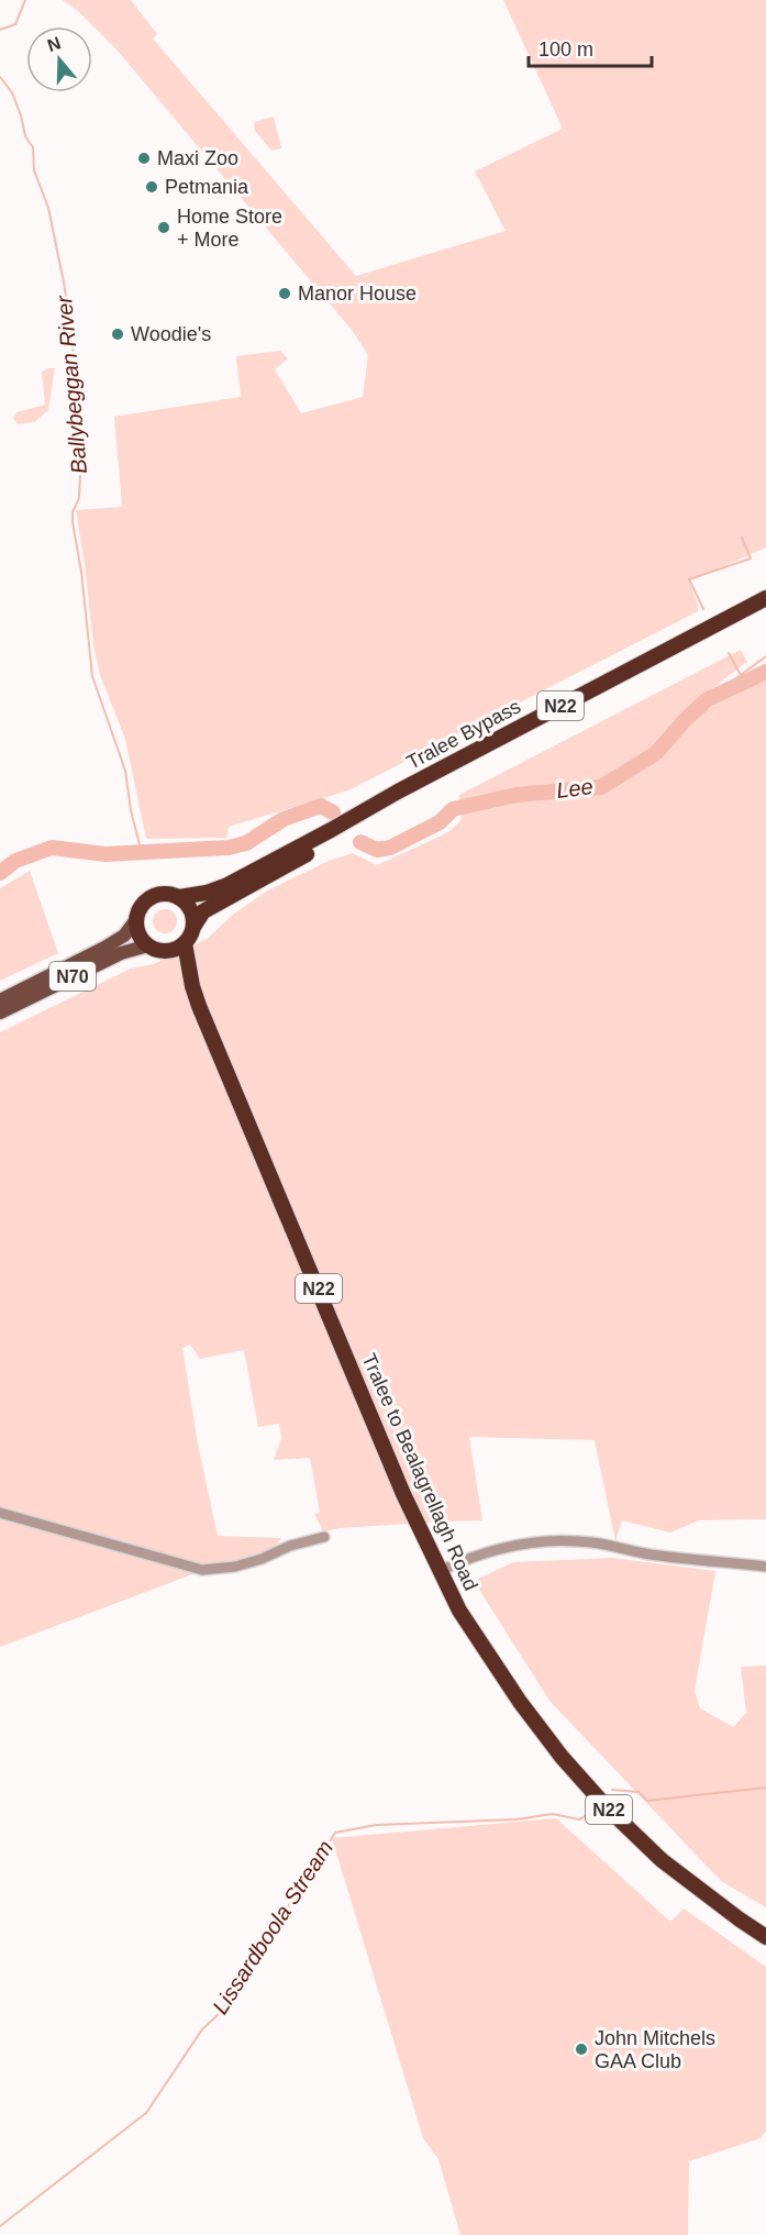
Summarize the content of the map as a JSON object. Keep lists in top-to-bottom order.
{
  "streets": {
    "highway": ["N22", "Tralee Bypass", "Tralee to Bealagrellagh Road"],
    "main road": ["N70"]
  },
  "crossings": [
    ["N22", "Tralee Bypass"],
    ["N22", "N70"],
    ["N22", "Tralee to Bealagrellagh Road"],
    ["Tralee Bypass", "N70"],
    ["Tralee Bypass", "Tralee to Bealagrellagh Road"],
    ["N70", "Tralee to Bealagrellagh Road"]
  ],
  "water": ["Ballybeggan River", "Lee", "Lissardboola Stream"],
  "places": [
    "Maxi Zoo",
    "Petmania",
    "Home Store + More",
    "Manor House",
    "Woodie's",
    "John Mitchels GAA Club"
  ],
  "scale_bar": "100 m",
  "north": "top"
}
